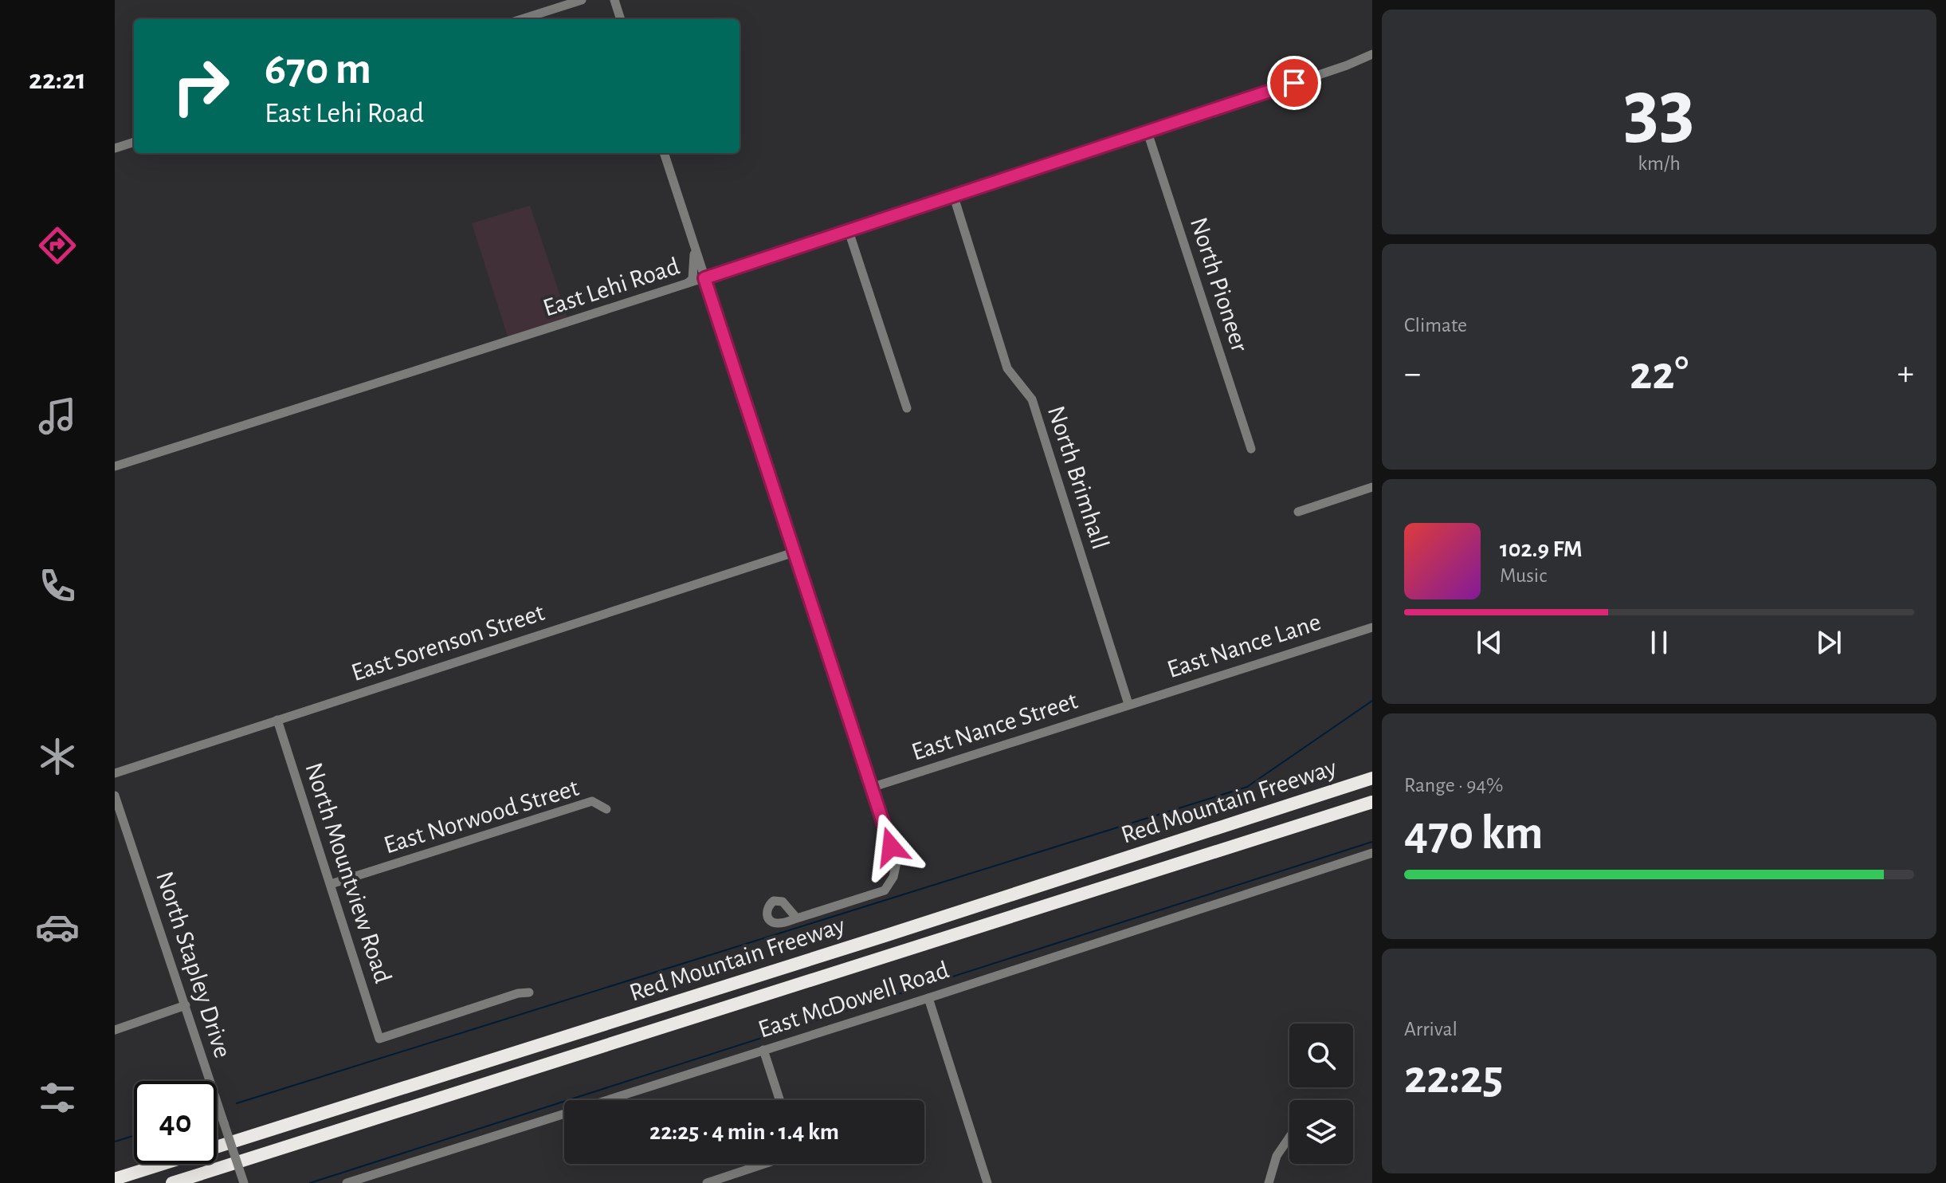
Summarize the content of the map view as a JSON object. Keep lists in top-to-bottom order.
{
  "streets": {
    "highway": ["Red Mountain Freeway"],
    "street": [
      "North Pioneer",
      "East Lehi Road",
      "North Brimhall",
      "East Sorenson Street",
      "East Nance Lane",
      "East Nance Street",
      "East Norwood Street",
      "North Mountview Road",
      "North Stapley Drive",
      "East McDowell Road"
    ]
  },
  "crossings": [
    ["North Pioneer", "East Lehi Road"],
    ["East Lehi Road", "North Brimhall"],
    ["North Brimhall", "East Nance Lane"],
    ["North Brimhall", "East Nance Street"],
    ["East Sorenson Street", "North Mountview Road"],
    ["East Nance Lane", "East Nance Street"],
    ["East Norwood Street", "North Mountview Road"]
  ],
  "page": {
    "tabs": "22:21",
    "tile": [
      ["33", "km/h"],
      "Climate",
      ["Range · 94%", "470 km"],
      ["Arrival", "22:25"]
    ],
    "turn": ["670 m", "East Lehi Road"],
    "heat": ["−", "22°", "+"],
    "song": ["102.9 FM", "Music"],
    "limit": "40",
    "trip": "22:25 · 4 min · 1.4 km"
  }
}
